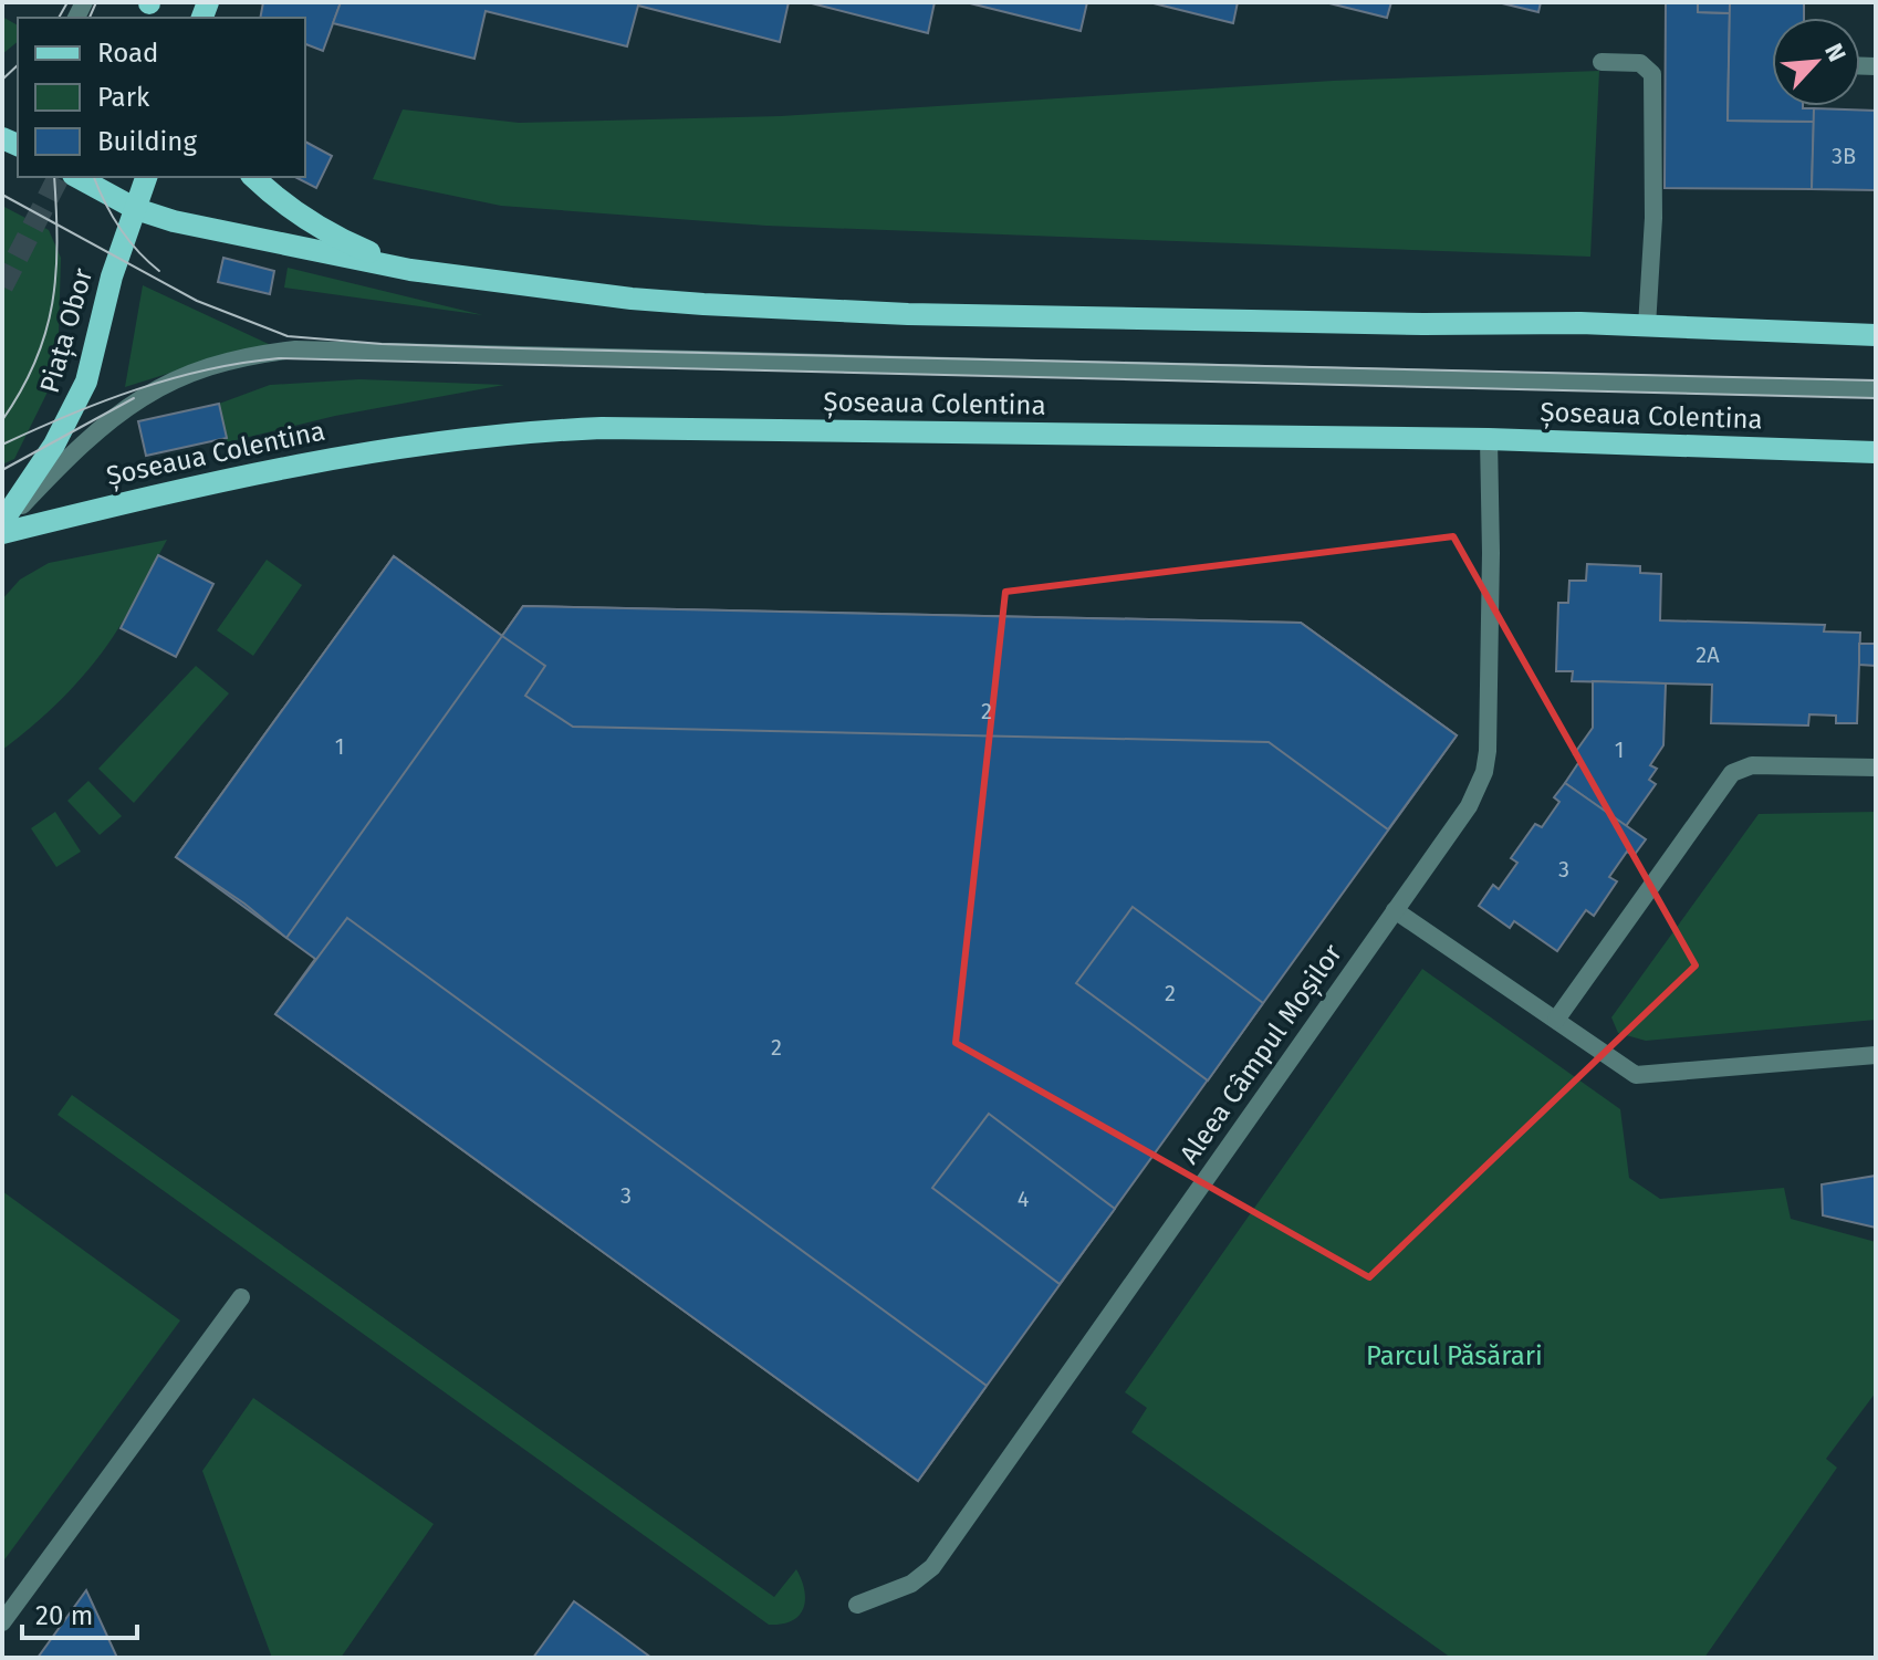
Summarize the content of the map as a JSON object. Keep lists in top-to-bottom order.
{
  "streets": {
    "main road": ["Piața Obor", "Șoseaua Colentina"],
    "lane": ["Aleea Câmpul Moșilor"]
  },
  "crossings": [
    ["Piața Obor", "Șoseaua Colentina"],
    ["Șoseaua Colentina", "Aleea Câmpul Moșilor"]
  ],
  "parks": ["Parcul Păsărari"],
  "house_numbers": [
    "3B",
    "2A",
    "2",
    "1",
    "1",
    "3",
    "2",
    "2",
    "3",
    "4"
  ],
  "legend": ["Road", "Park", "Building"],
  "scale_bar": "20 m",
  "north": "top right"
}
